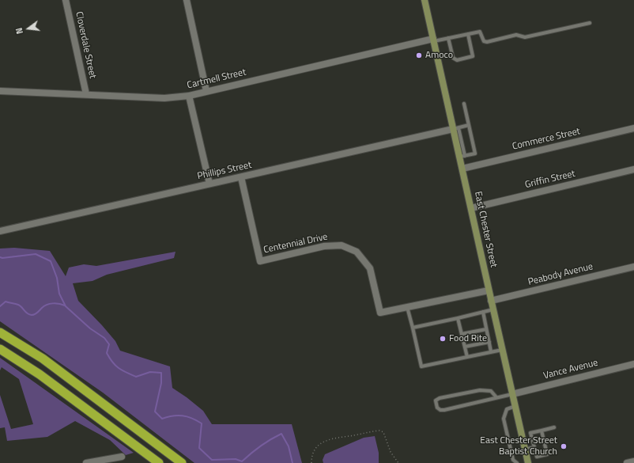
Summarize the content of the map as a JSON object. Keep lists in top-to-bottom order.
{
  "streets": {
    "main road": ["East Chester Street"],
    "street": [
      "Cloverdale Street",
      "Cartmell Street",
      "Commerce Street",
      "Phillips Street",
      "Griffin Street",
      "Centennial Drive",
      "Peabody Avenue",
      "Vance Avenue"
    ]
  },
  "crossings": [
    ["Cloverdale Street", "Cartmell Street"],
    ["Cartmell Street", "East Chester Street"],
    ["Commerce Street", "East Chester Street"],
    ["Phillips Street", "East Chester Street"],
    ["Phillips Street", "Centennial Drive"],
    ["Griffin Street", "East Chester Street"],
    ["East Chester Street", "Centennial Drive"],
    ["East Chester Street", "Peabody Avenue"],
    ["East Chester Street", "Vance Avenue"]
  ],
  "places": ["Amoco", "Food Rite", "East Chester Street Baptist Church"],
  "north": "left"
}
